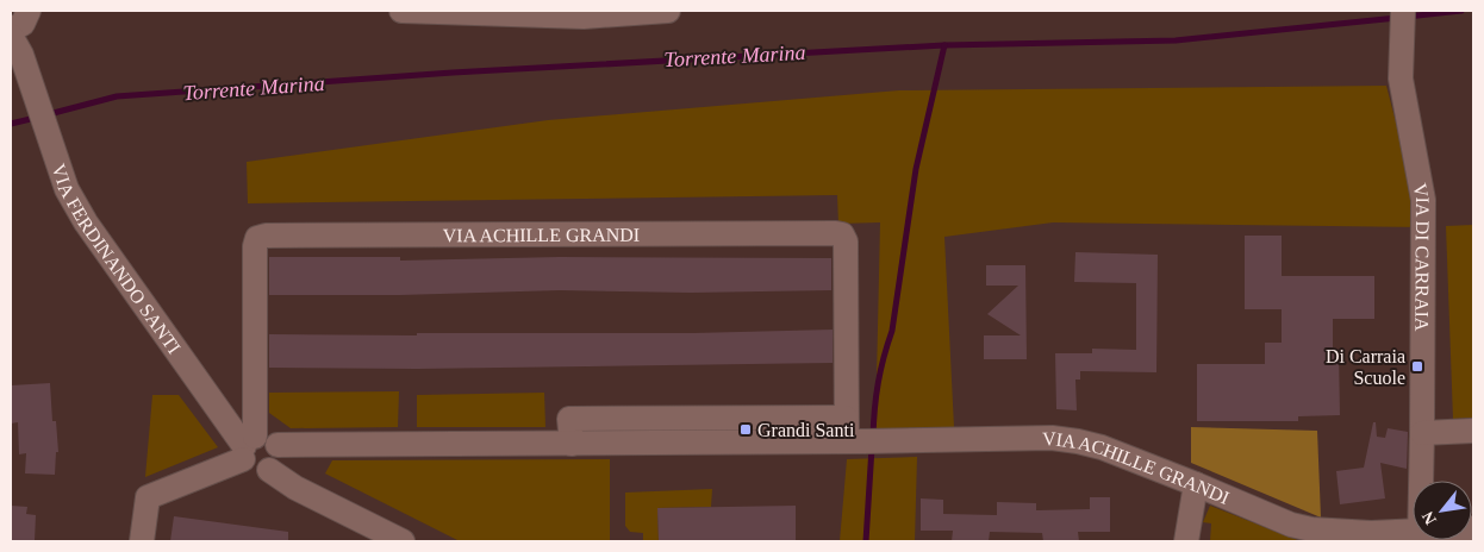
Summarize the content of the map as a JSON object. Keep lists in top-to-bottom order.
{
  "streets": {
    "street": ["VIA ACHILLE GRANDI", "VIA FERDINANDO SANTI", "VIA DI CARRAIA"]
  },
  "crossings": [
    ["VIA ACHILLE GRANDI", "VIA FERDINANDO SANTI"]
  ],
  "water": ["Torrente Marina"],
  "places": {
    "transit": ["Di Carraia Scuole", "Grandi Santi"]
  },
  "north": "bottom left"
}
